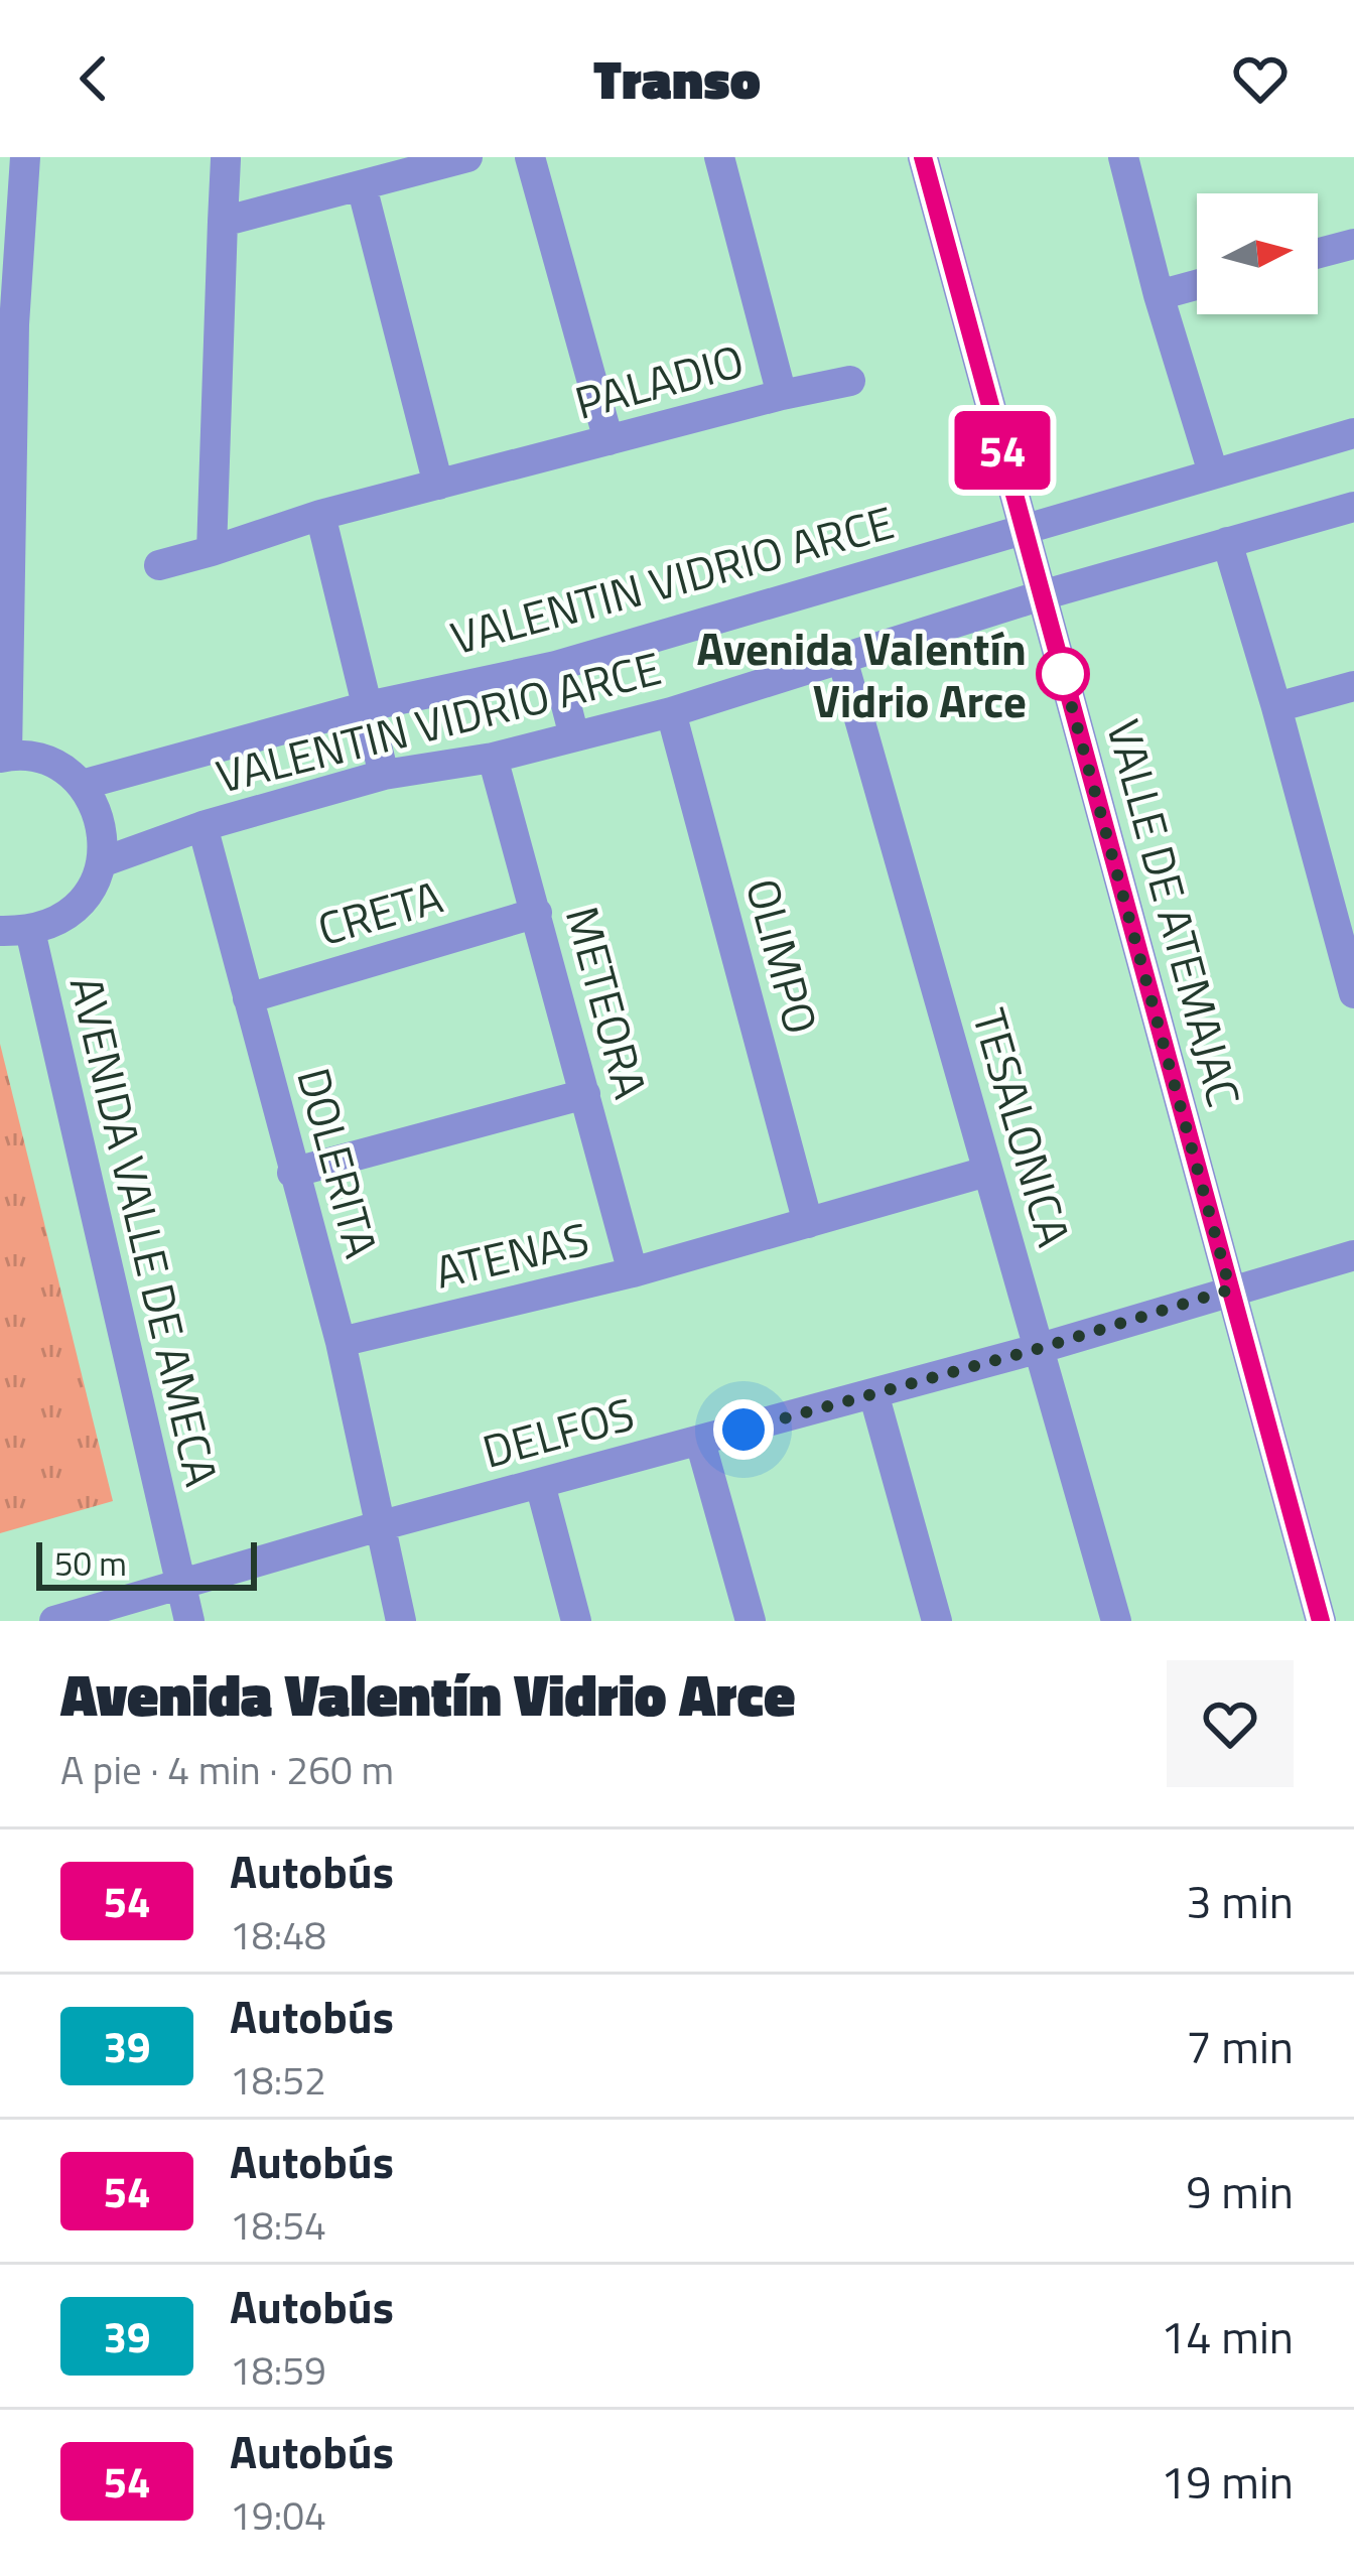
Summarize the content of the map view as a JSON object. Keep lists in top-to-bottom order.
{
  "streets": {
    "street": [
      "PALADIO",
      "VALENTIN VIDRIO ARCE",
      "CRETA",
      "VALLE DE ATEMAJAC",
      "OLIMPO",
      "METEORA",
      "TESALONICA",
      "DOLERITA",
      "AVENIDA VALLE DE AMECA",
      "ATENAS",
      "DELFOS"
    ]
  },
  "crossings": [
    ["VALENTIN VIDRIO ARCE", "VALLE DE ATEMAJAC"],
    ["VALENTIN VIDRIO ARCE", "OLIMPO"],
    ["VALENTIN VIDRIO ARCE", "METEORA"],
    ["VALENTIN VIDRIO ARCE", "TESALONICA"],
    ["VALENTIN VIDRIO ARCE", "DOLERITA"],
    ["VALENTIN VIDRIO ARCE", "AVENIDA VALLE DE AMECA"],
    ["CRETA", "METEORA"],
    ["CRETA", "DOLERITA"],
    ["VALLE DE ATEMAJAC", "DELFOS"],
    ["OLIMPO", "ATENAS"],
    ["METEORA", "ATENAS"],
    ["TESALONICA", "ATENAS"],
    ["TESALONICA", "DELFOS"],
    ["DOLERITA", "ATENAS"],
    ["DOLERITA", "DELFOS"],
    ["AVENIDA VALLE DE AMECA", "DELFOS"]
  ],
  "places": ["Avenida Valentín Vidrio Arce"],
  "lines": ["bus line 54"],
  "scale_bar": "50 m",
  "north": "right",
  "page": {
    "header": "Transo",
    "on_map": "54",
    "scale": "50 m",
    "heading": ["Avenida Valentín Vidrio Arce", "A pie · 4 min · 260 m"],
    "list": [
      {
        "mark": "54",
        "name": "Autobús",
        "note": "18:48",
        "value": "3 min"
      },
      {
        "mark": "39",
        "name": "Autobús",
        "note": "18:52",
        "value": "7 min"
      },
      {
        "mark": "54",
        "name": "Autobús",
        "note": "18:54",
        "value": "9 min"
      },
      {
        "mark": "39",
        "name": "Autobús",
        "note": "18:59",
        "value": "14 min"
      },
      {
        "mark": "54",
        "name": "Autobús",
        "note": "19:04",
        "value": "19 min"
      }
    ]
  }
}
